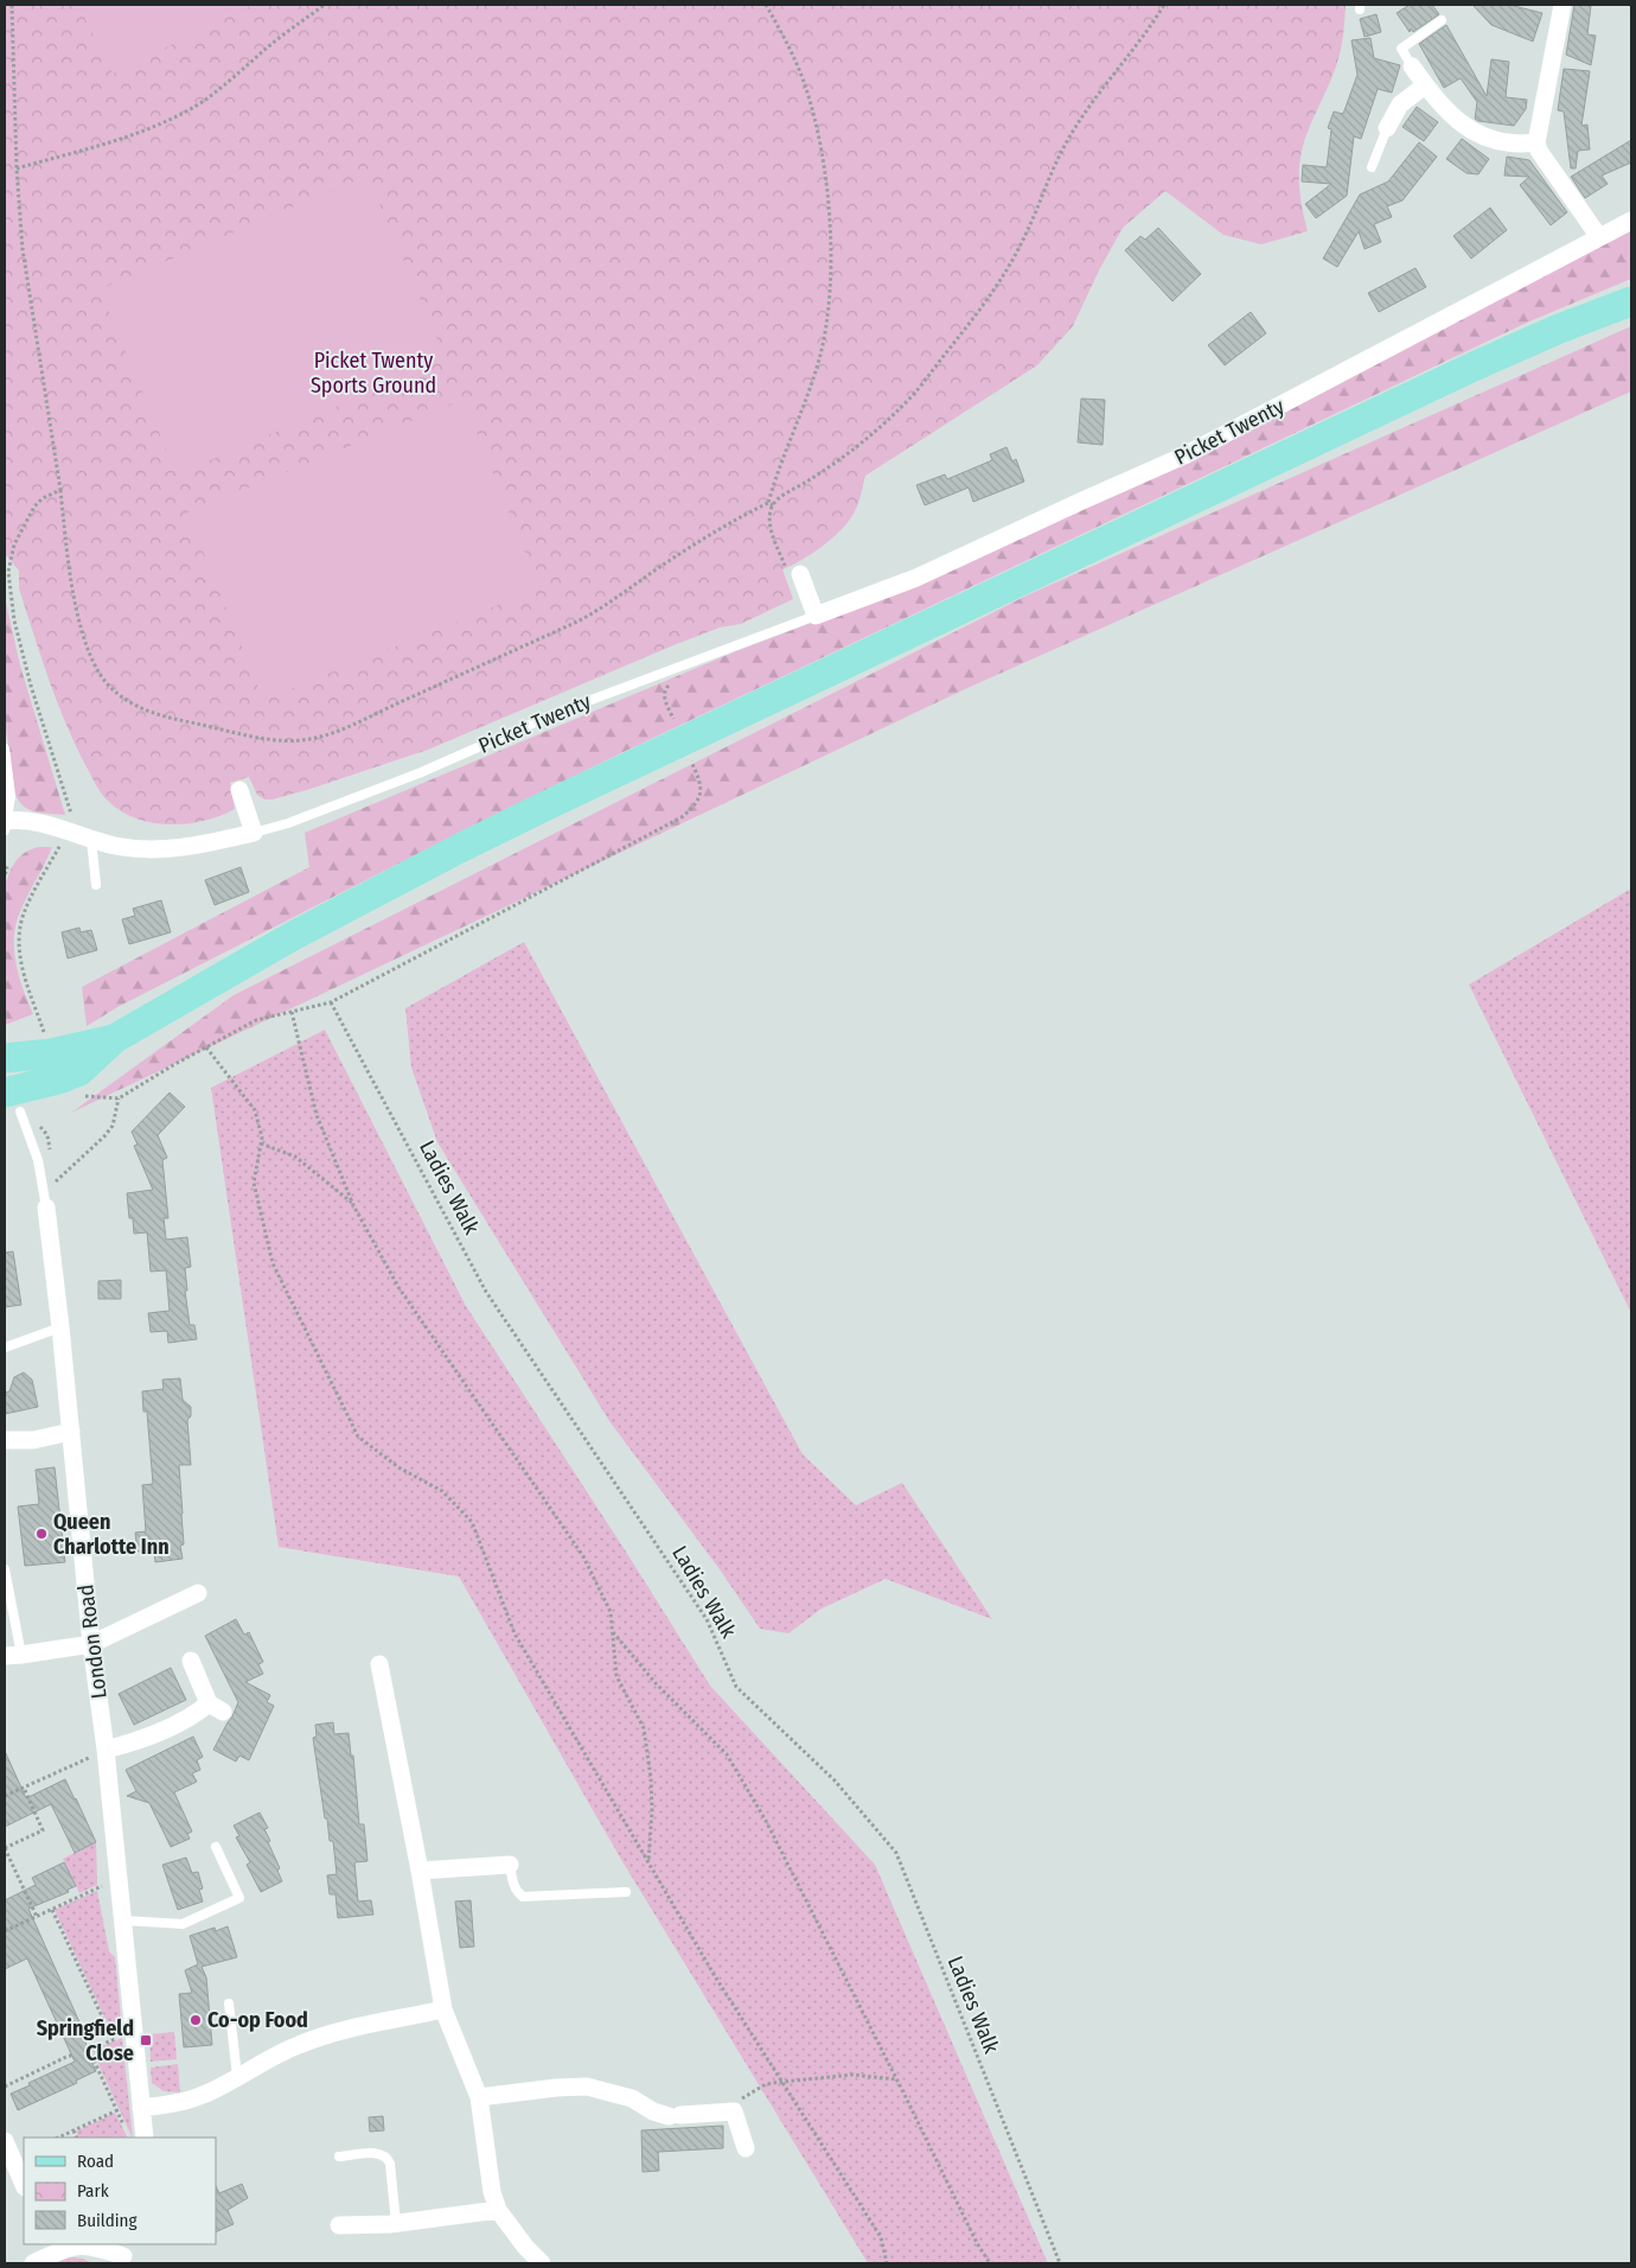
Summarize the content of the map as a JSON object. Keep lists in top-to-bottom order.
{
  "streets": {
    "street": ["Picket Twenty", "London Road"],
    "path": ["Ladies Walk"]
  },
  "parks": ["Picket Twenty Sports Ground"],
  "places": {
    "other": ["Queen Charlotte Inn", "Co-op Food"],
    "transit": ["Springfield Close"]
  },
  "legend": ["Road", "Park", "Building"]
}
